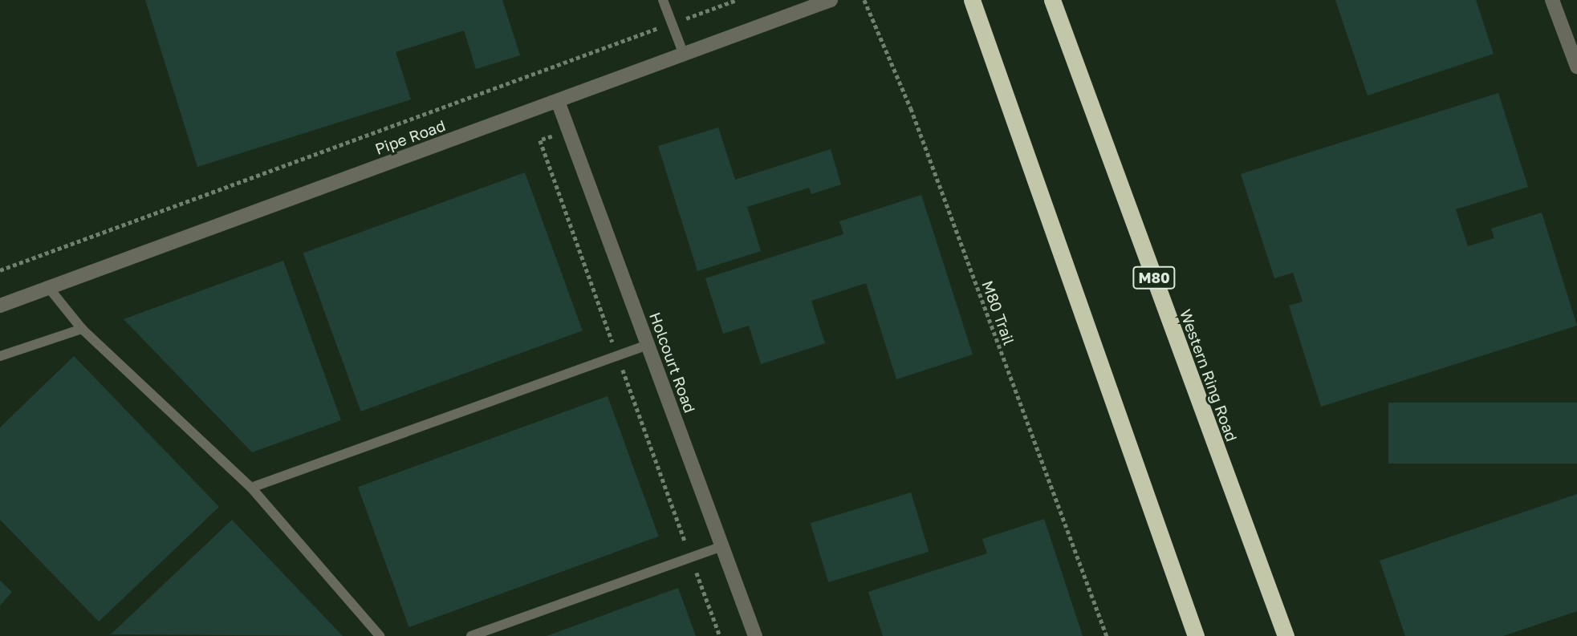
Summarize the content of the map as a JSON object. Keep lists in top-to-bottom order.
{
  "streets": {
    "highway": ["M80", "Western Ring Road"],
    "street": ["Pipe Road", "Holcourt Road"],
    "path": ["M80 Trail"]
  },
  "crossings": [
    ["Pipe Road", "Holcourt Road"]
  ]
}
